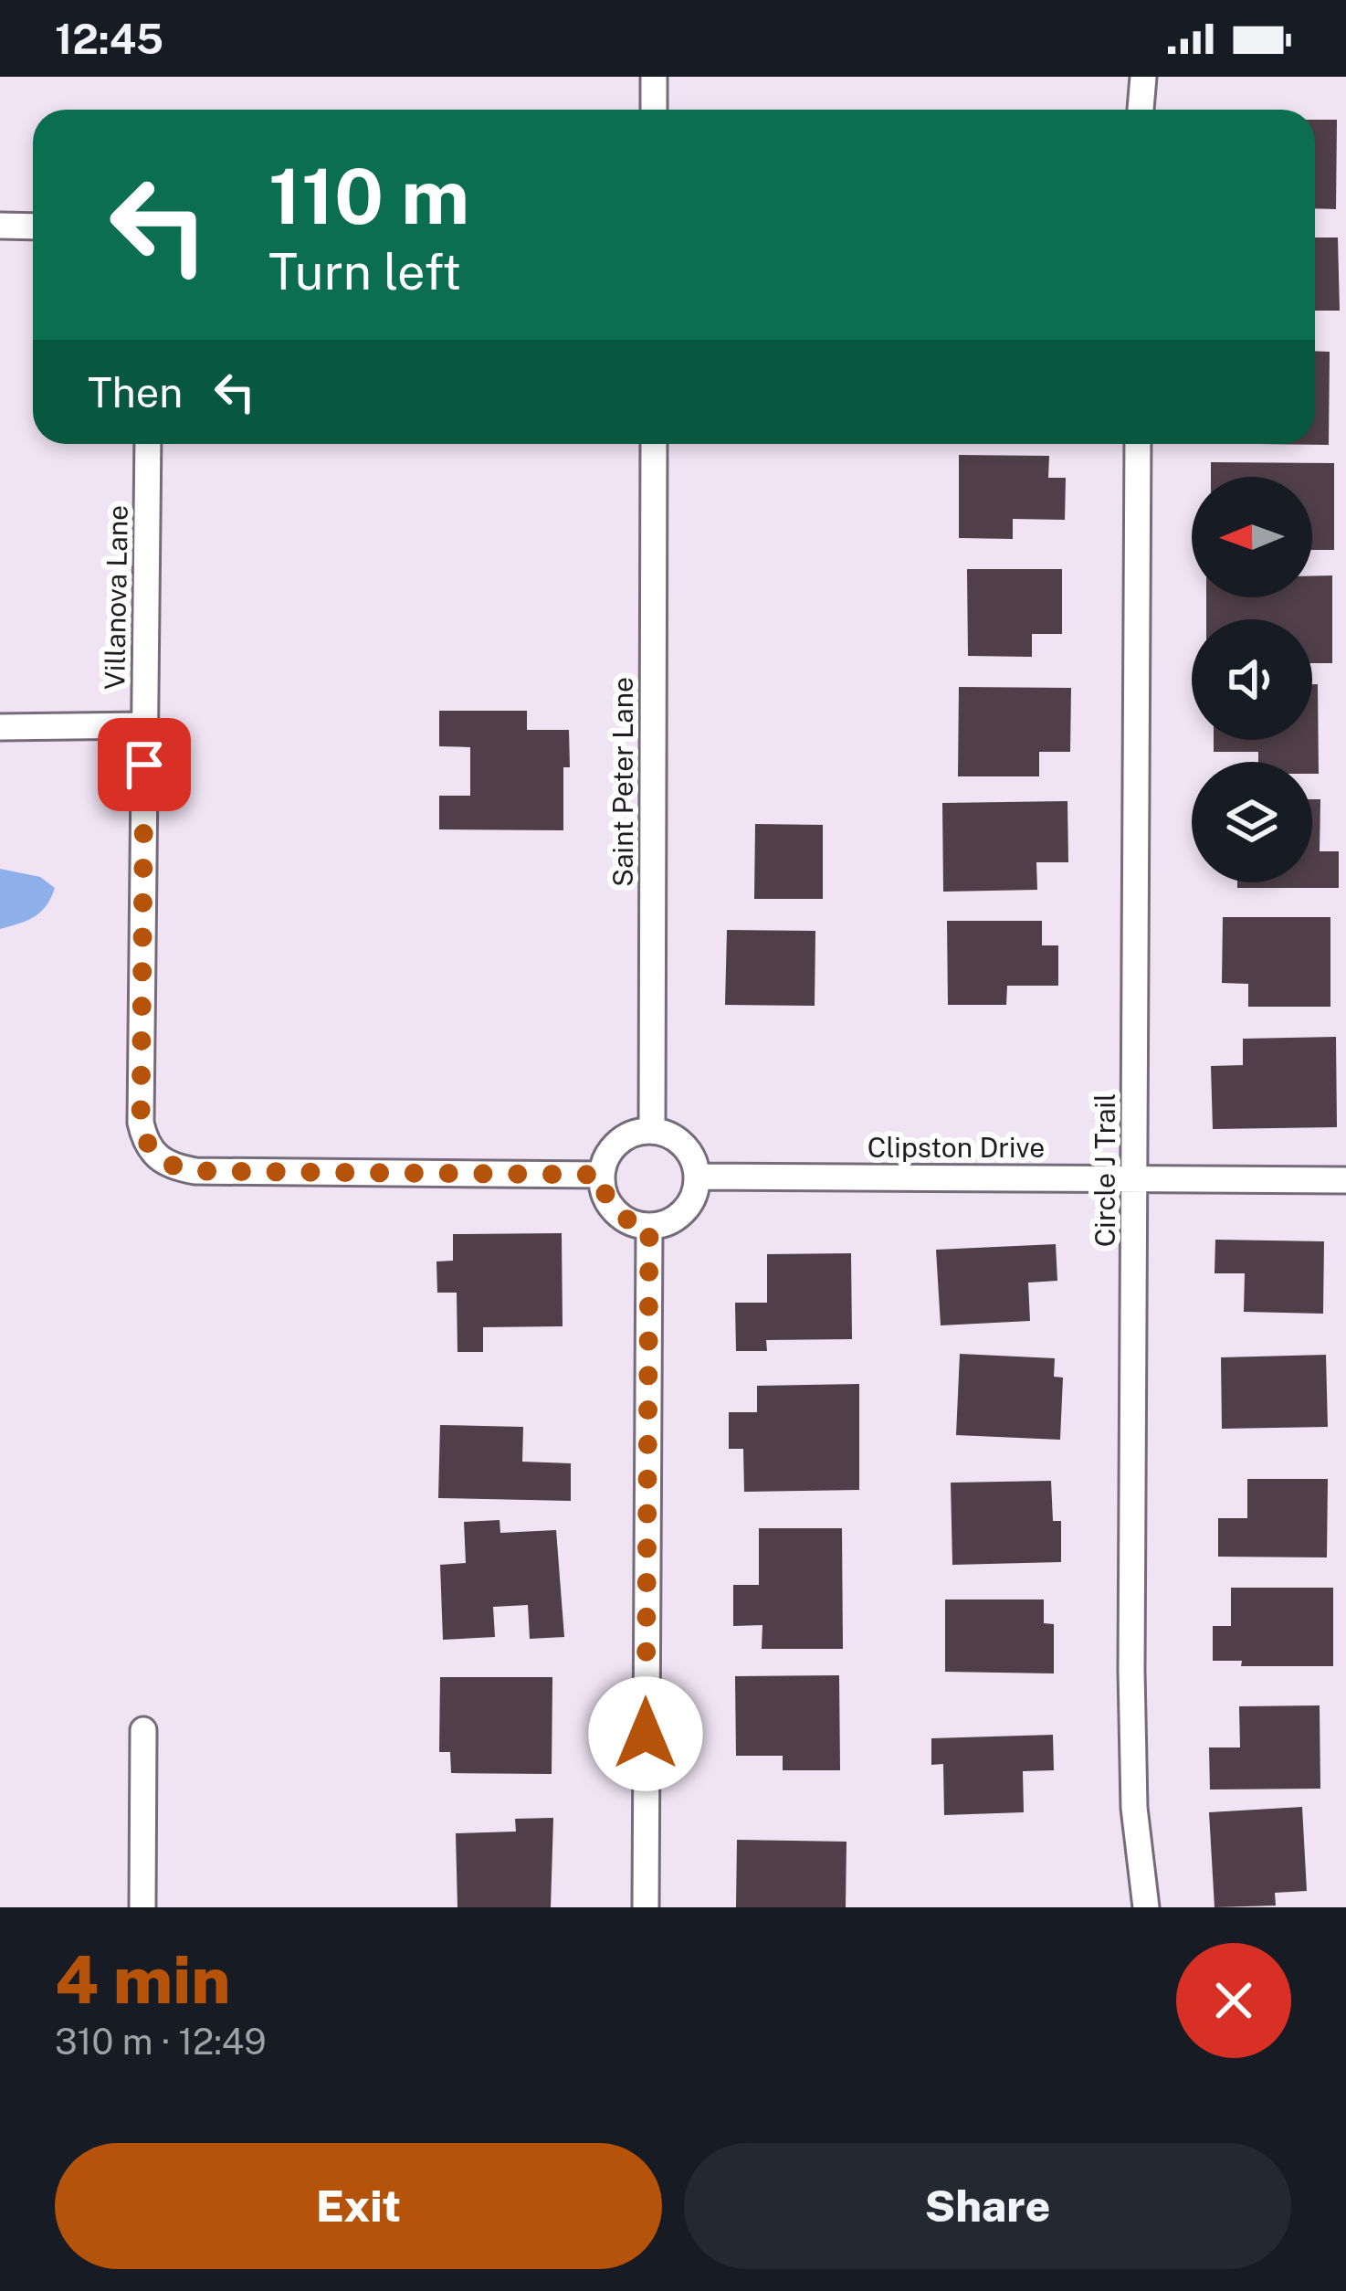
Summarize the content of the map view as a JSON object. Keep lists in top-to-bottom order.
{
  "streets": {
    "street": [
      "Villanova Lane",
      "Saint Peter Lane",
      "Clipston Drive",
      "Circle J Trail"
    ]
  },
  "crossings": [
    ["Villanova Lane", "Saint Peter Lane"],
    ["Villanova Lane", "Clipston Drive"],
    ["Saint Peter Lane", "Clipston Drive"],
    ["Clipston Drive", "Circle J Trail"]
  ],
  "north": "left",
  "page": {
    "status": "12:45",
    "turn": ["110 m", "Turn left"],
    "then": "Then",
    "heading": ["4 min", "310 m · 12:49"],
    "buttons": ["Exit", "Share"]
  }
}
